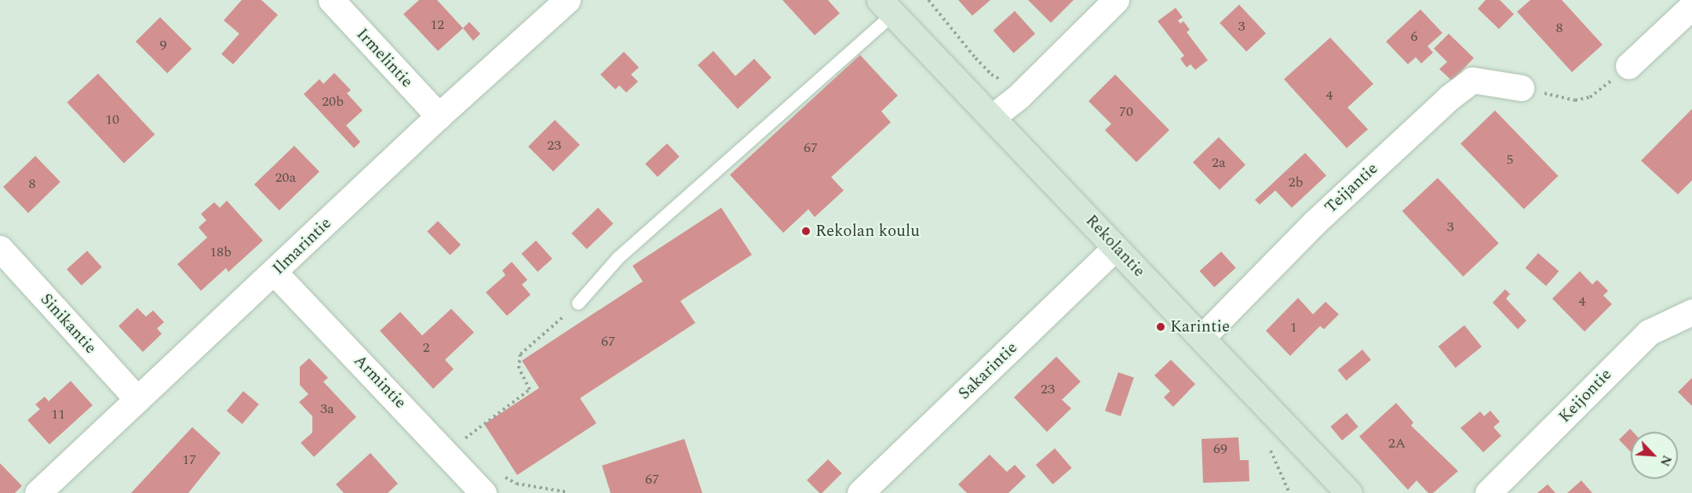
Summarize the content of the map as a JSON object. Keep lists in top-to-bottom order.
{
  "streets": {
    "main road": ["Rekolantie"],
    "street": [
      "Irmelintie",
      "Teijantie",
      "Ilmarintie",
      "Sinikantie",
      "Sakarintie",
      "Armintie",
      "Keijontie"
    ]
  },
  "crossings": [
    ["Irmelintie", "Ilmarintie"],
    ["Teijantie", "Rekolantie"],
    ["Ilmarintie", "Sinikantie"],
    ["Ilmarintie", "Armintie"],
    ["Rekolantie", "Sakarintie"]
  ],
  "places": ["Rekolan koulu", "Karintie"],
  "house_numbers": [
    "12",
    "3",
    "8",
    "6",
    "9",
    "4",
    "20b",
    "70",
    "10",
    "23",
    "67",
    "5",
    "2a",
    "20a",
    "2b",
    "8",
    "3",
    "18b",
    "4",
    "1",
    "67",
    "2",
    "23",
    "3a",
    "11",
    "2A",
    "69",
    "17",
    "67"
  ],
  "north": "bottom right"
}
